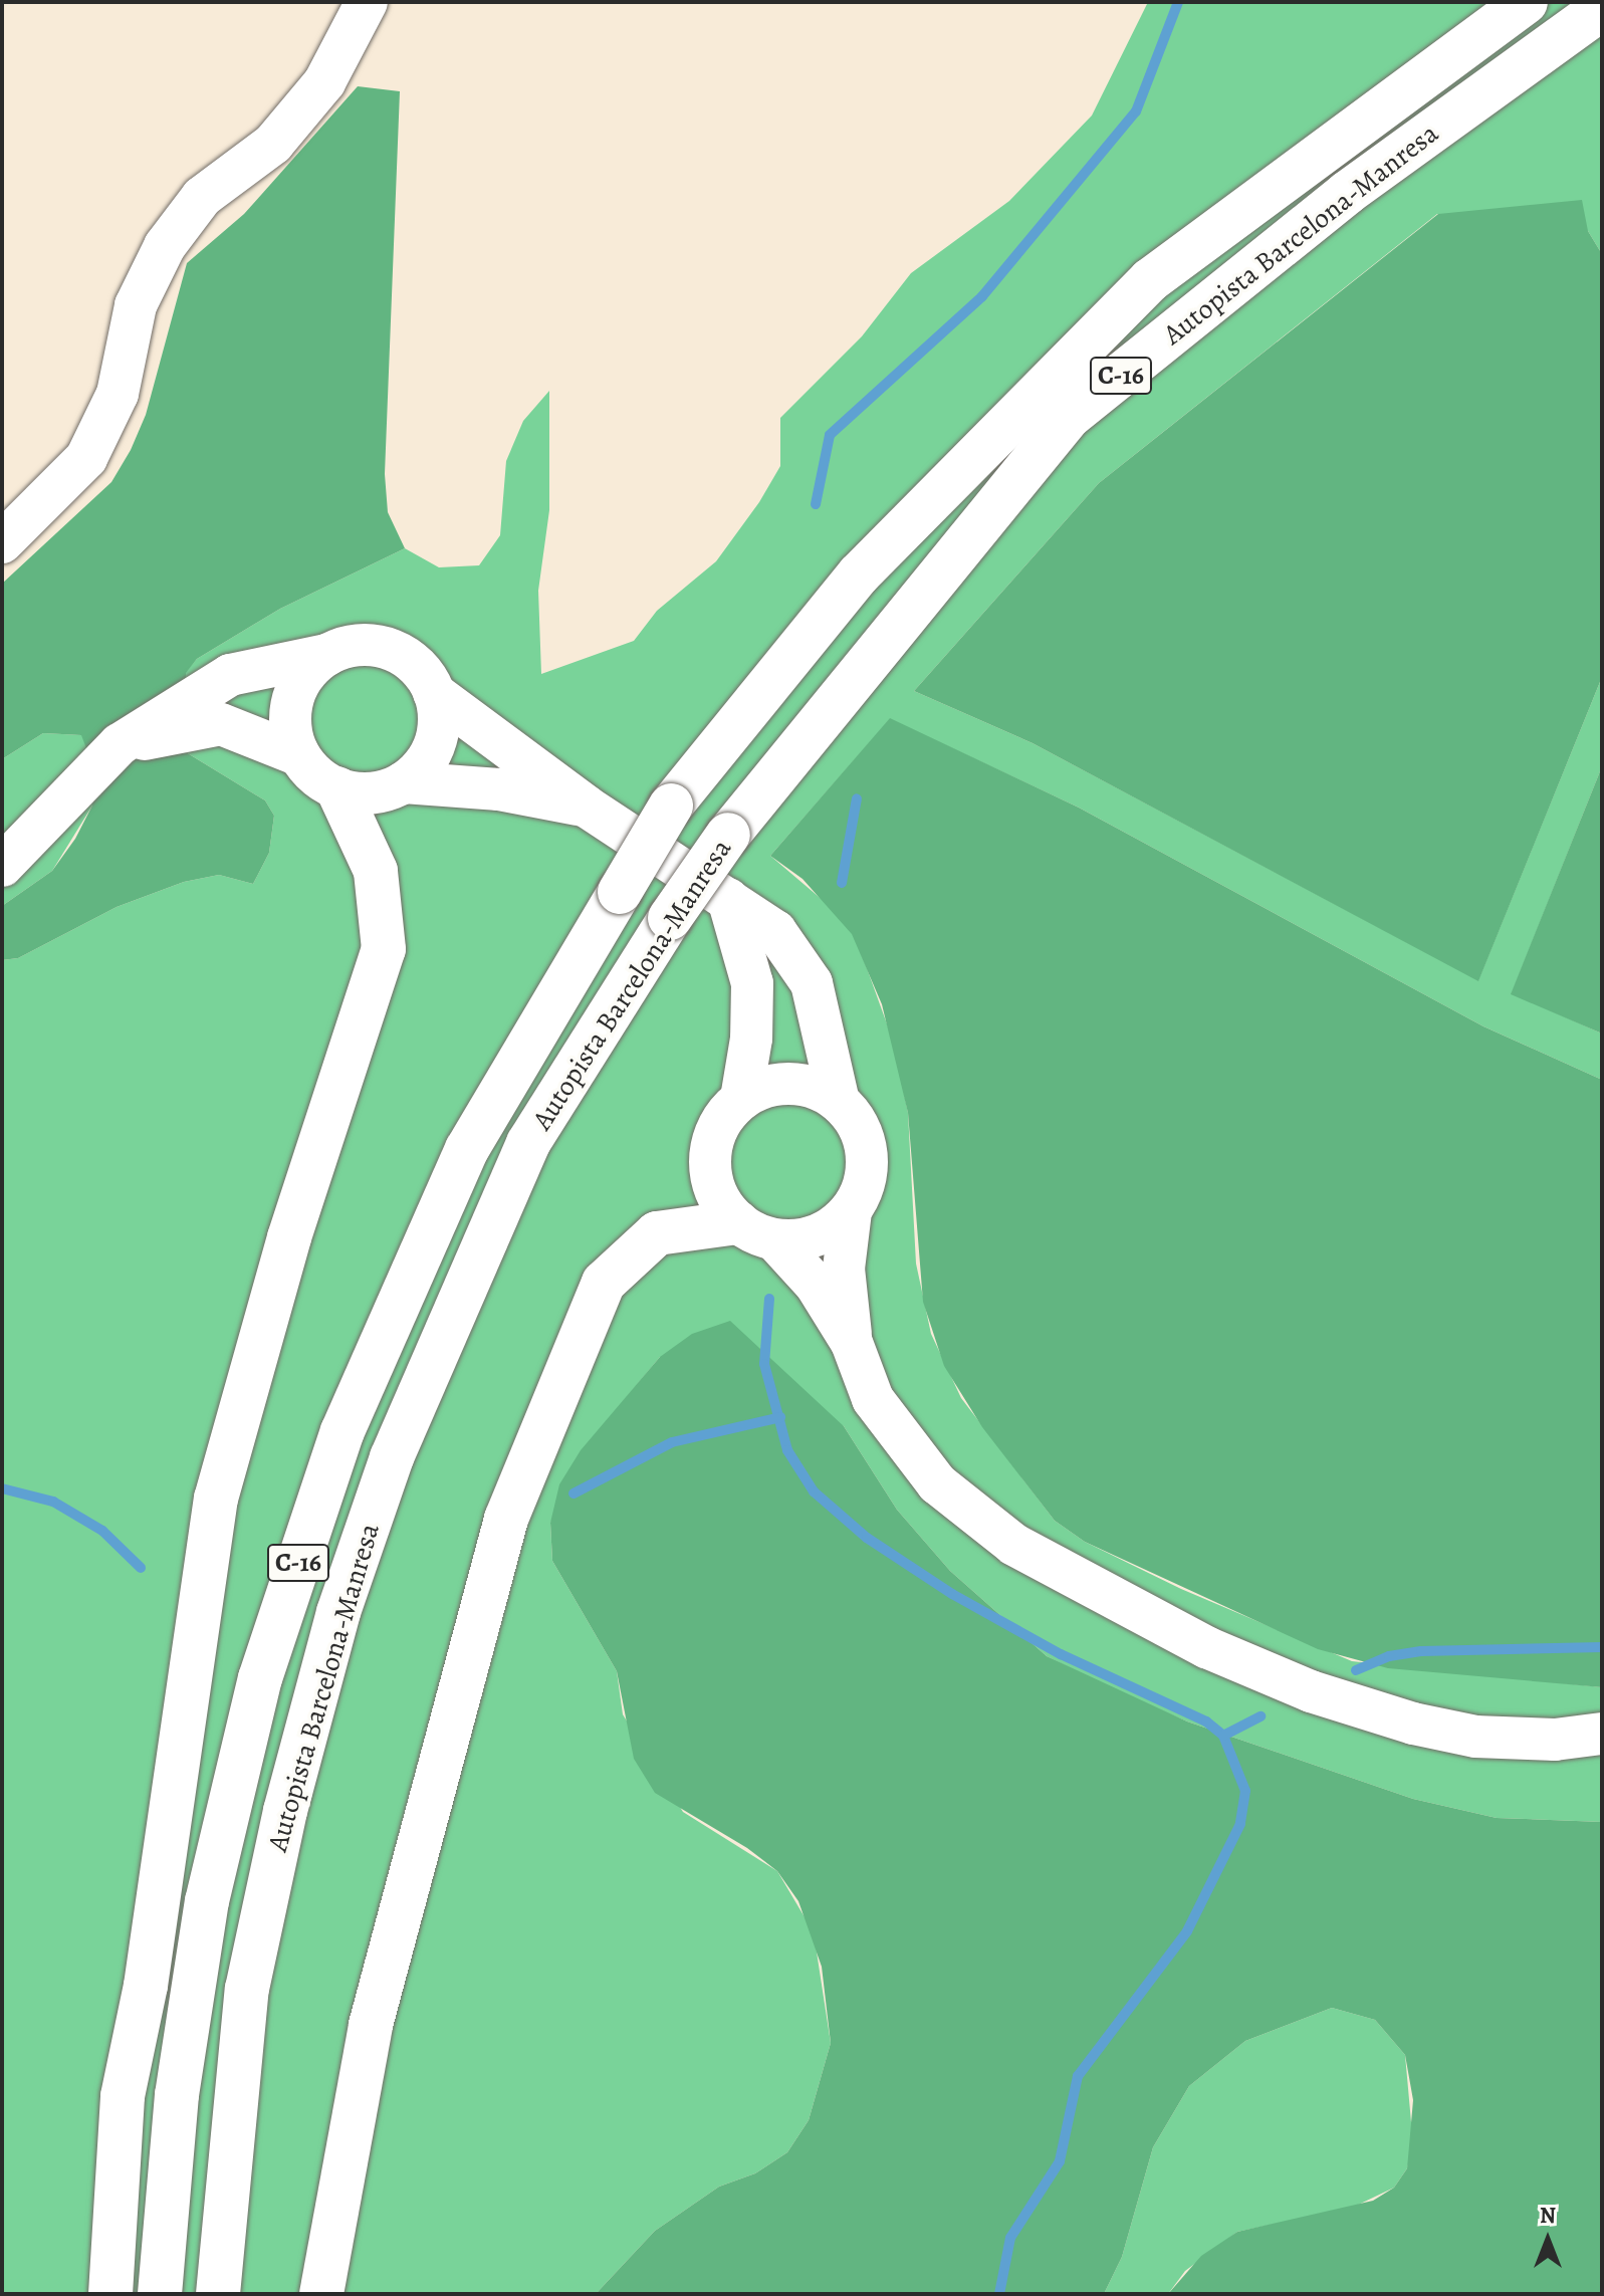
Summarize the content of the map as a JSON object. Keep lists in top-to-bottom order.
{
  "streets": {
    "highway": ["Autopista Barcelona-Manresa", "C-16"]
  },
  "north": "top"
}
